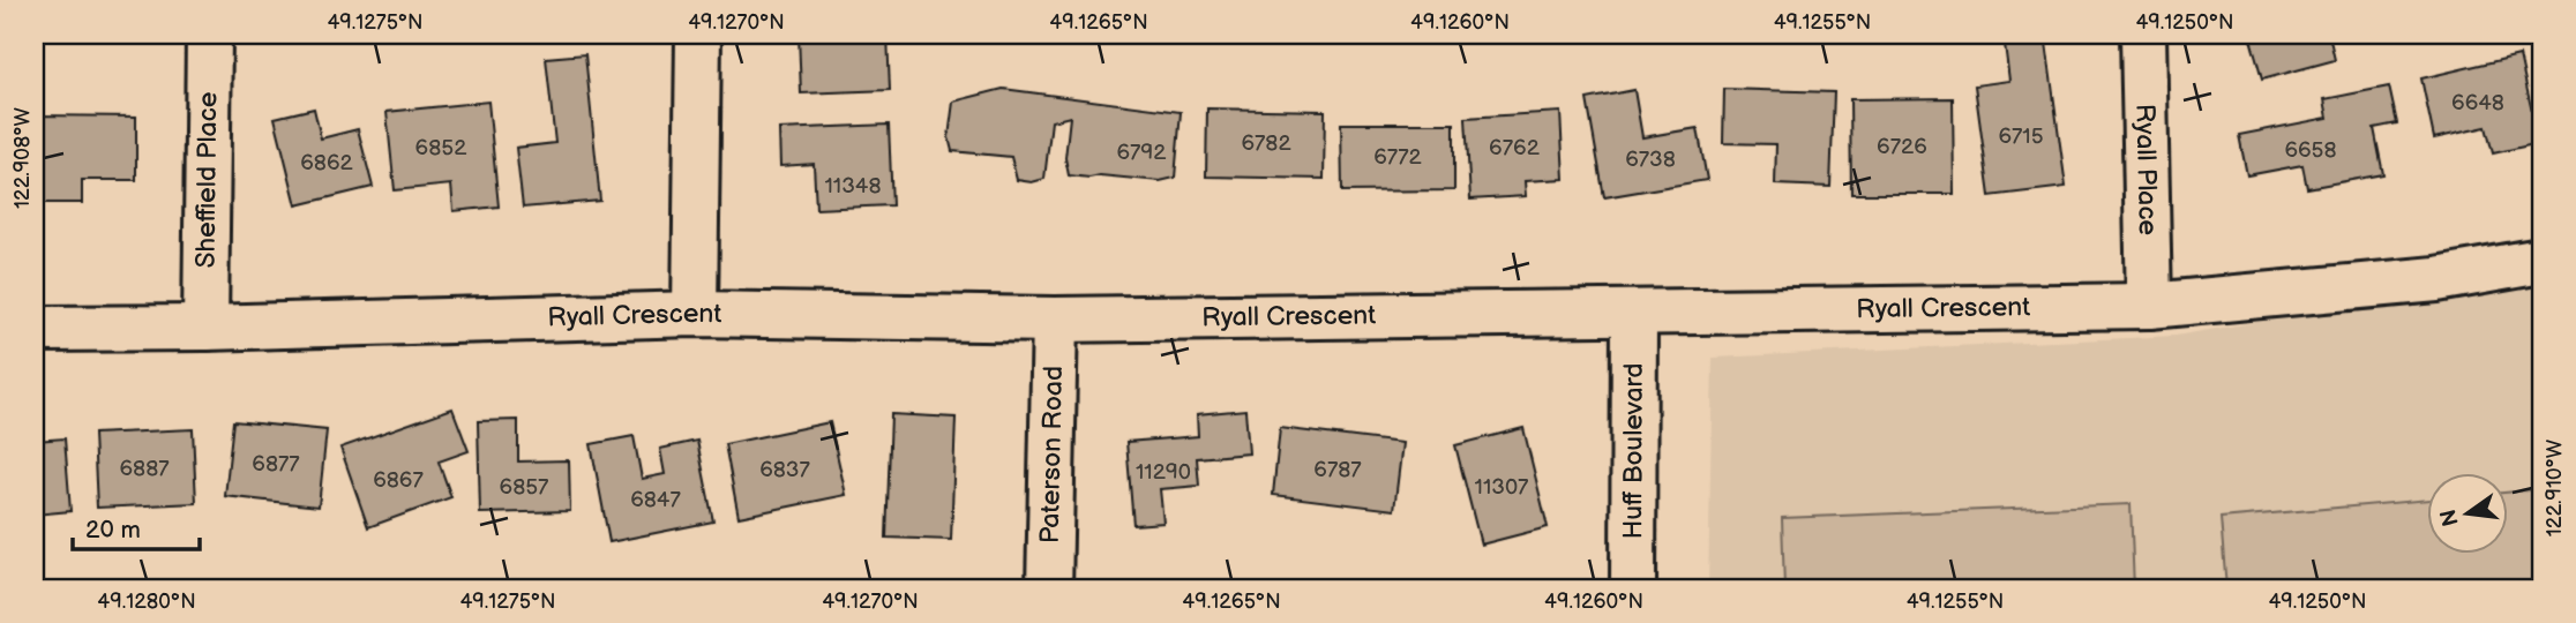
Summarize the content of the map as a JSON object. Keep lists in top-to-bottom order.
{
  "streets": {
    "street": [
      "Ryall Place",
      "Sheffield Place",
      "Ryall Crescent",
      "Huff Boulevard",
      "Paterson Road"
    ]
  },
  "crossings": [
    ["Ryall Place", "Ryall Crescent"],
    ["Sheffield Place", "Ryall Crescent"],
    ["Ryall Crescent", "Huff Boulevard"],
    ["Ryall Crescent", "Paterson Road"]
  ],
  "house_numbers": [
    "6648",
    "6715",
    "6782",
    "6726",
    "6852",
    "6762",
    "6658",
    "6792",
    "6772",
    "6738",
    "6862",
    "11348",
    "6877",
    "6887",
    "6837",
    "6787",
    "11290",
    "6867",
    "6857",
    "11307",
    "6847"
  ],
  "scale_bar": "20 m",
  "north": "left",
  "coordinates": [
    "49.1275°N",
    "49.1270°N",
    "49.1265°N",
    "49.1260°N",
    "49.1255°N",
    "49.1250°N",
    "122.908°W",
    "122.910°W",
    "49.1280°N"
  ]
}
